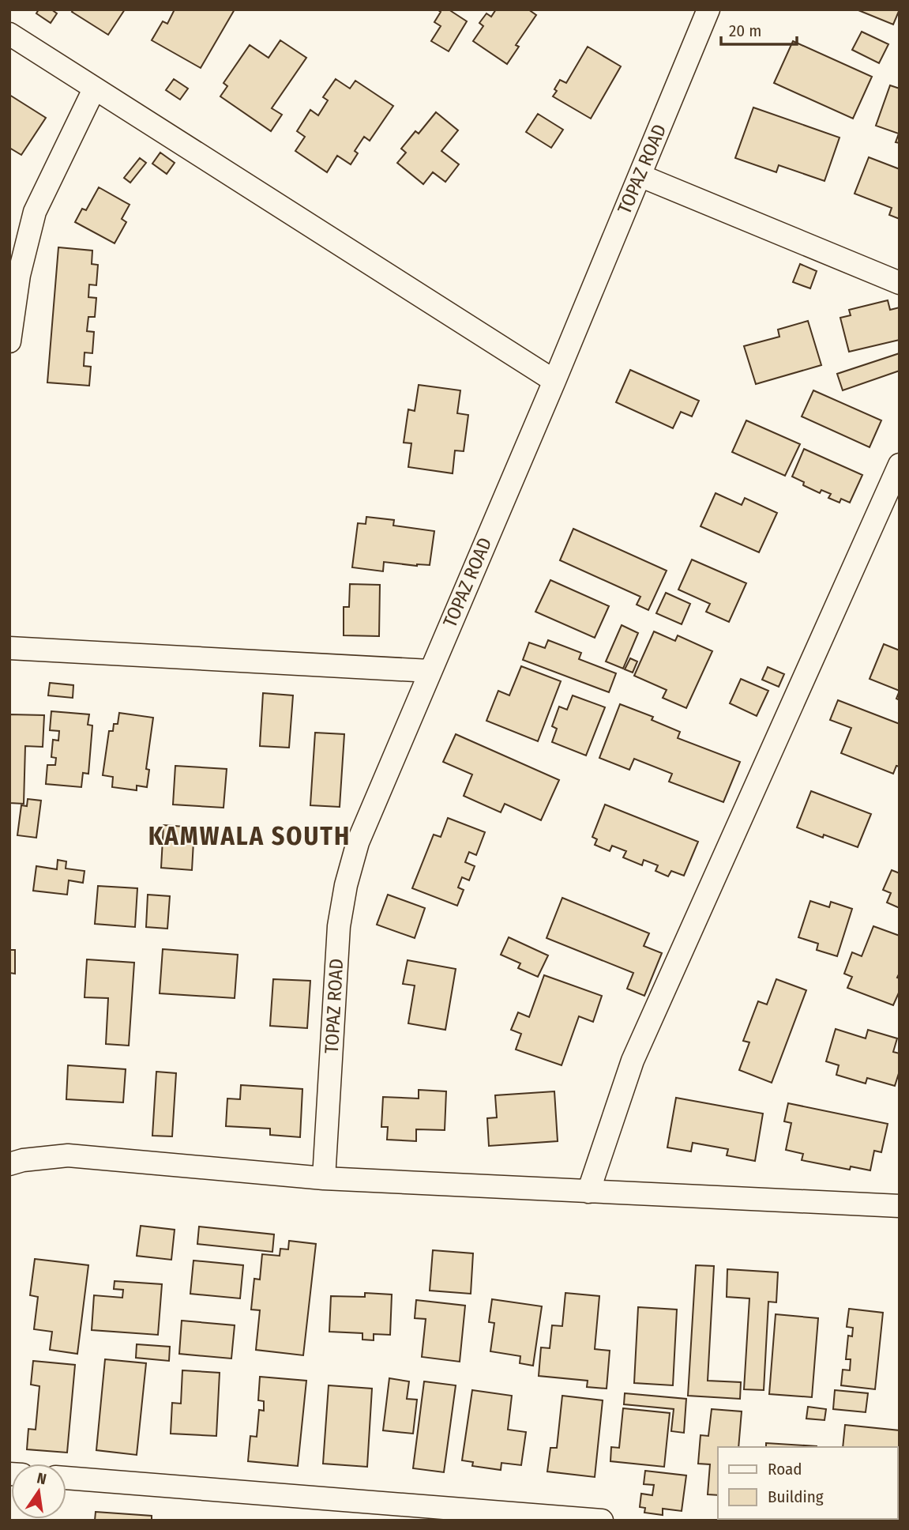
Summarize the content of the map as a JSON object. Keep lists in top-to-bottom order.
{
  "streets": {
    "street": ["TOPAZ ROAD"]
  },
  "districts": ["KAMWALA SOUTH"],
  "legend": ["Road", "Building"],
  "scale_bar": "20 m",
  "north": "top"
}
